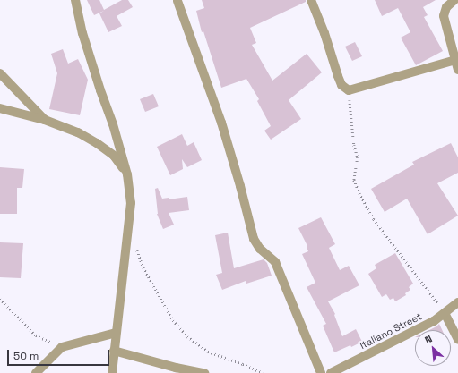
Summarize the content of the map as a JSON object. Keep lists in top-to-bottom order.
{
  "streets": {
    "street": ["Italiano Street"]
  },
  "scale_bar": "50 m",
  "north": "top left"
}
